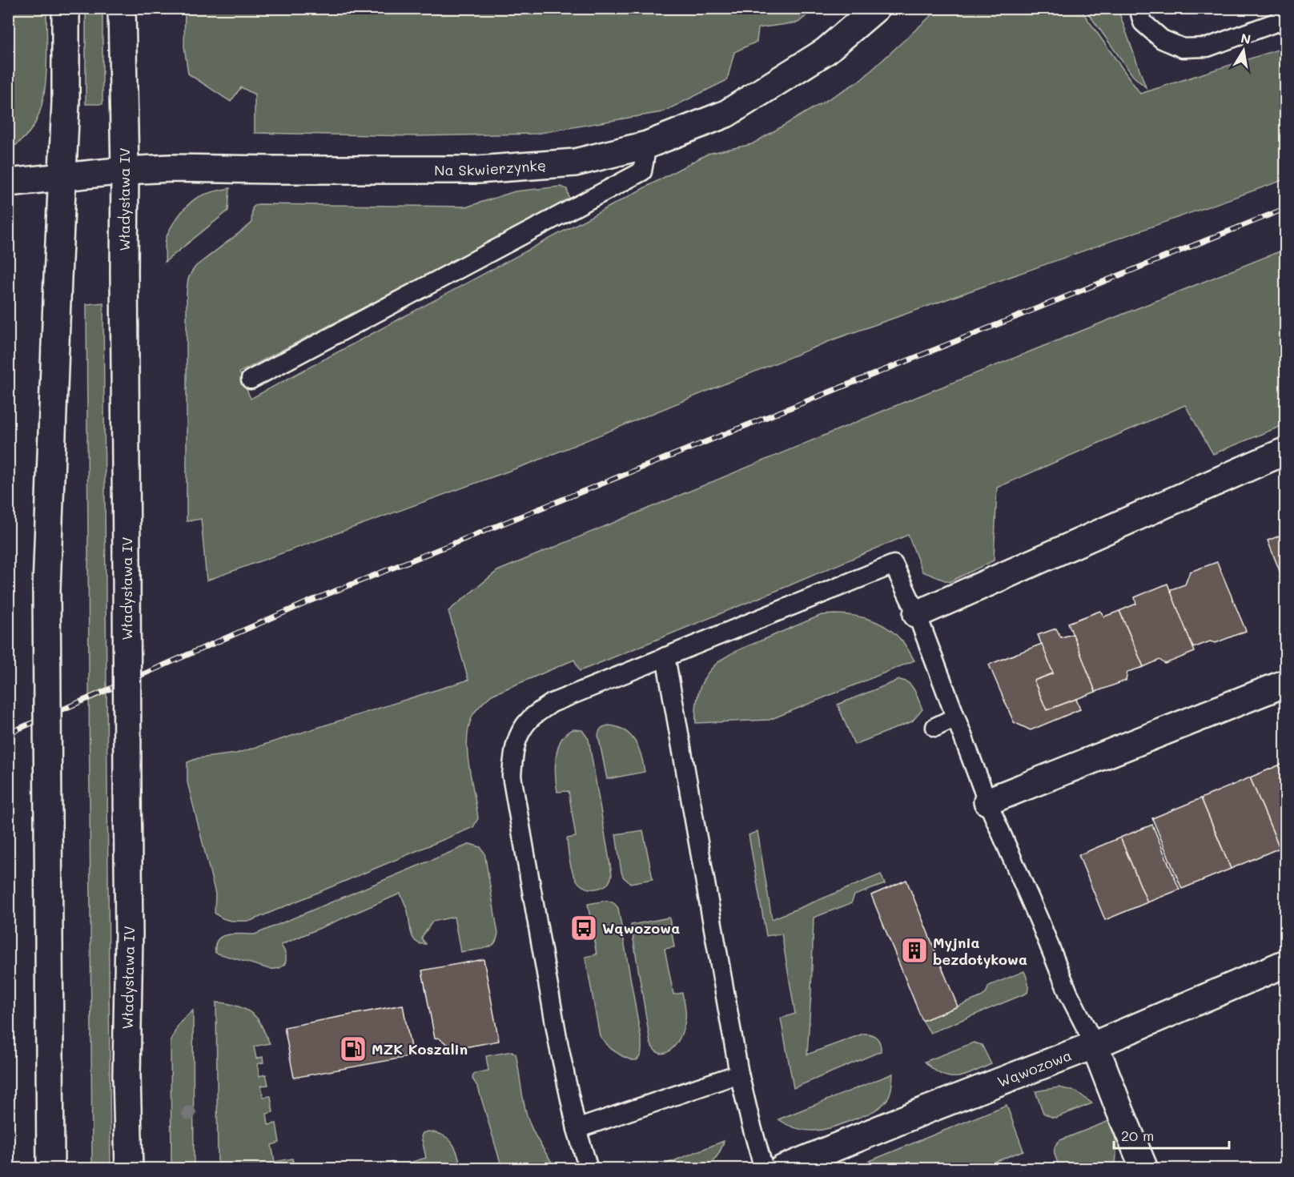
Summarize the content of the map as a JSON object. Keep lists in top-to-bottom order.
{
  "streets": {
    "street": ["Na Skwierzynkę", "Władysława IV", "Wąwozowa"]
  },
  "crossings": [
    ["Na Skwierzynkę", "Władysława IV"]
  ],
  "places": {
    "bus stop": ["Wąwozowa"],
    "building": ["Myjnia bezdotykowa"],
    "fuel station": ["MZK Koszalin"]
  },
  "scale_bar": "20 m",
  "north": "top"
}
